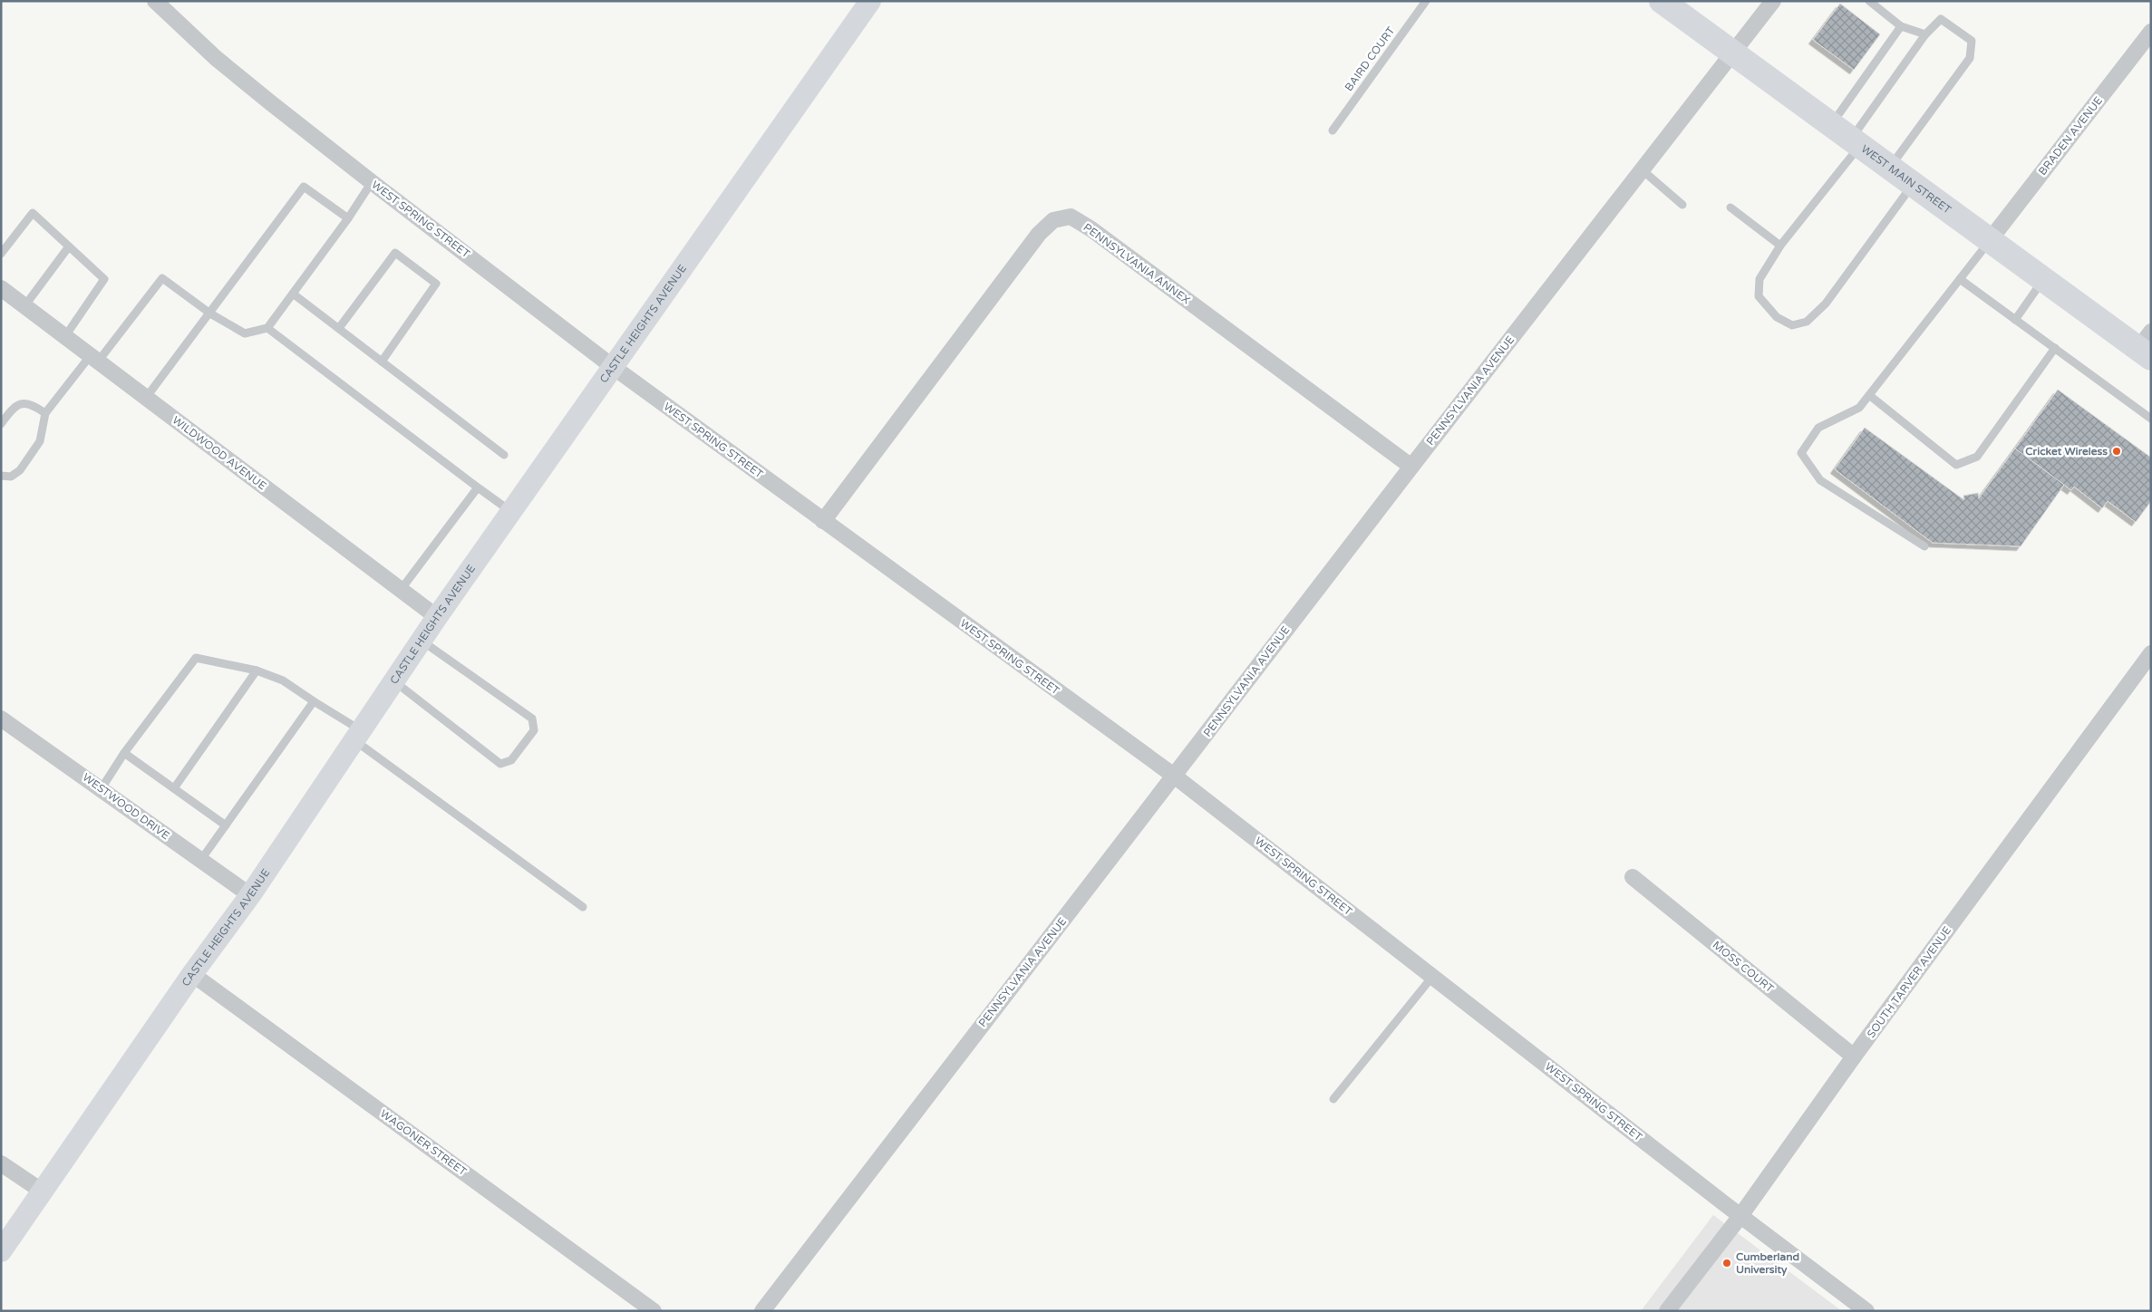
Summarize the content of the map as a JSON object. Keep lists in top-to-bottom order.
{
  "streets": {
    "main road": ["WEST MAIN STREET"],
    "street": [
      "BRADEN AVENUE",
      "WEST SPRING STREET",
      "PENNSYLVANIA ANNEX",
      "CASTLE HEIGHTS AVENUE",
      "PENNSYLVANIA AVENUE",
      "WILDWOOD AVENUE",
      "WESTWOOD DRIVE",
      "MOSS COURT",
      "SOUTH TARVER AVENUE",
      "WAGONER STREET"
    ],
    "lane": ["BAIRD COURT"]
  },
  "crossings": [
    ["BRADEN AVENUE", "WEST MAIN STREET"],
    ["WEST MAIN STREET", "PENNSYLVANIA AVENUE"],
    ["WEST SPRING STREET", "PENNSYLVANIA ANNEX"],
    ["WEST SPRING STREET", "CASTLE HEIGHTS AVENUE"],
    ["WEST SPRING STREET", "PENNSYLVANIA AVENUE"],
    ["WEST SPRING STREET", "SOUTH TARVER AVENUE"],
    ["PENNSYLVANIA ANNEX", "PENNSYLVANIA AVENUE"],
    ["CASTLE HEIGHTS AVENUE", "WILDWOOD AVENUE"],
    ["CASTLE HEIGHTS AVENUE", "WESTWOOD DRIVE"],
    ["CASTLE HEIGHTS AVENUE", "WAGONER STREET"],
    ["MOSS COURT", "SOUTH TARVER AVENUE"]
  ],
  "places": ["Cricket Wireless", "Cumberland University"]
}
